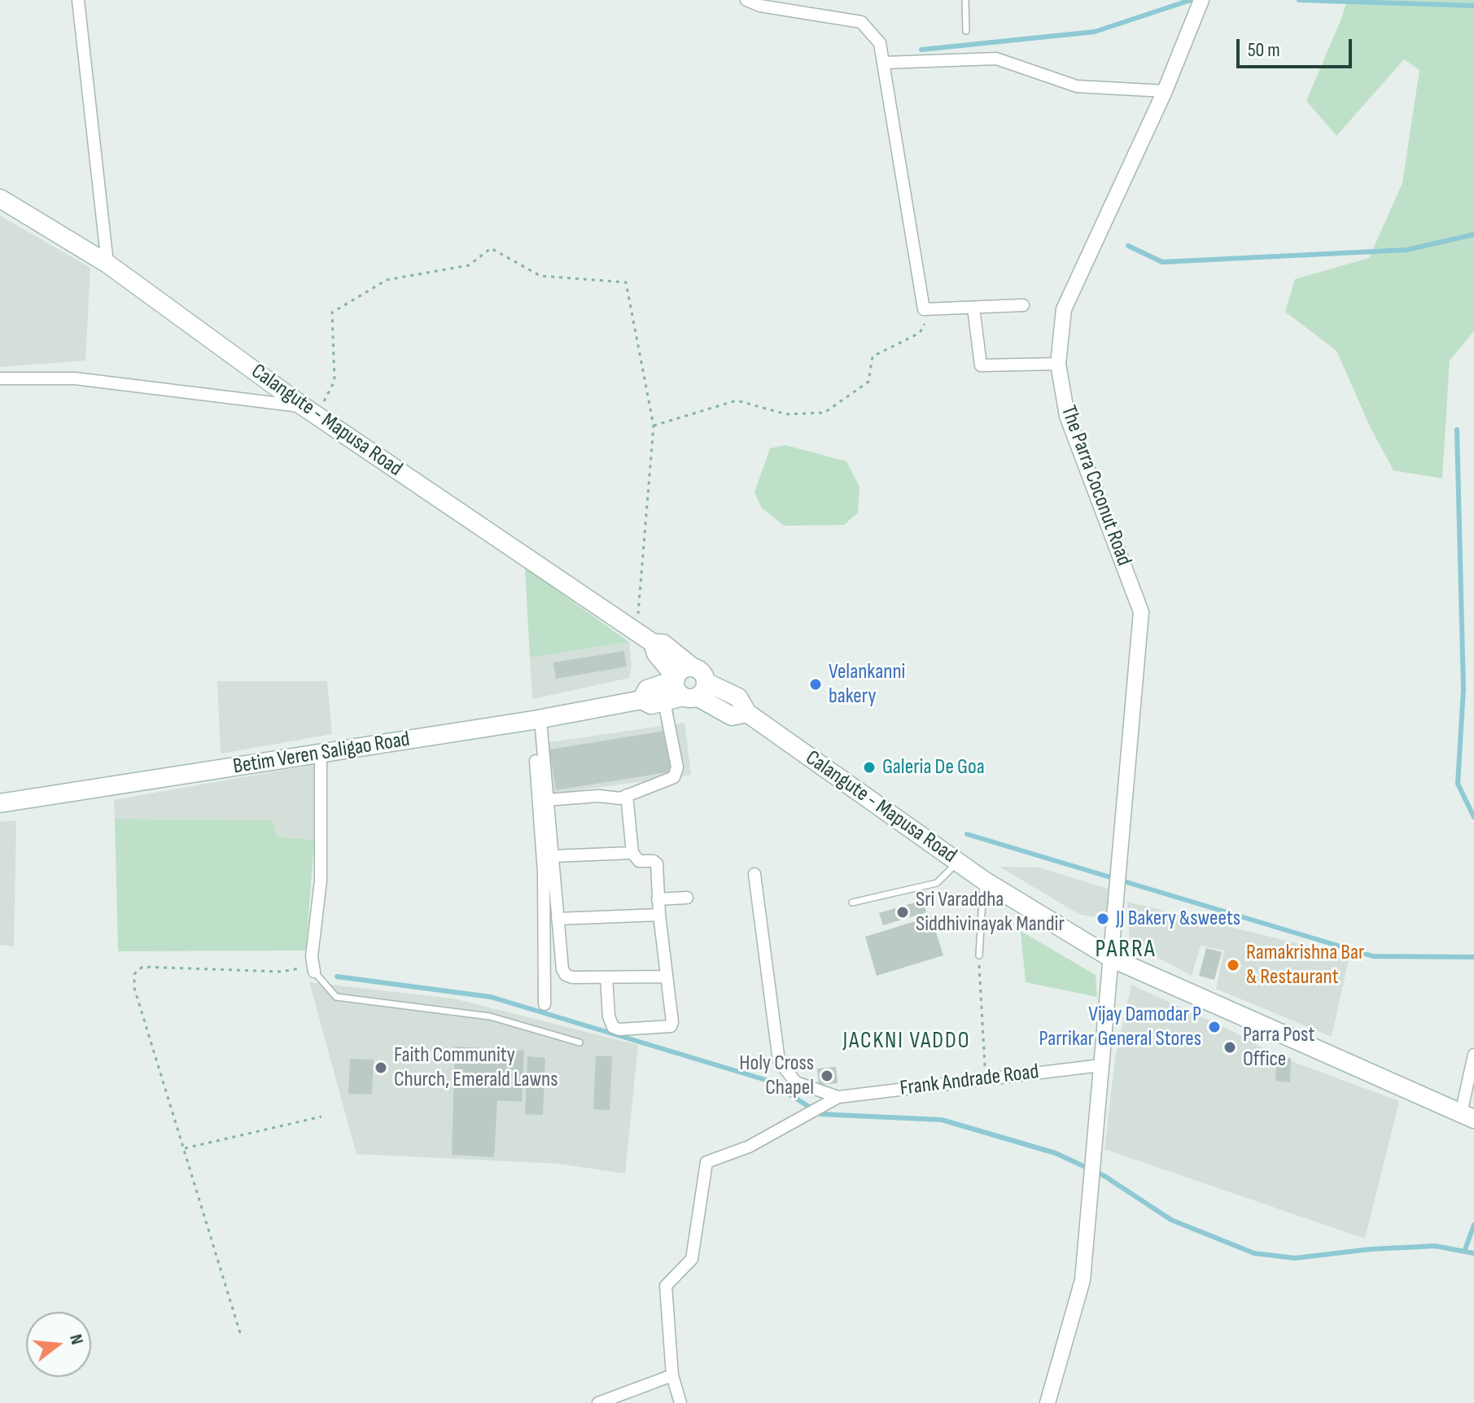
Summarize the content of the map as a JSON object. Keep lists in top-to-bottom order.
{
  "streets": {
    "main road": ["Calangute - Mapusa Road", "Betim Veren Saligao Road"],
    "street": ["The Parra Coconut Road", "Frank Andrade Road"]
  },
  "crossings": [
    ["Calangute - Mapusa Road", "The Parra Coconut Road"],
    ["Calangute - Mapusa Road", "Betim Veren Saligao Road"],
    ["The Parra Coconut Road", "Frank Andrade Road"]
  ],
  "districts": ["PARRA", "JACKNI VADDO"],
  "places": [
    "Velankanni bakery",
    "Galeria De Goa",
    "Sri Varaddha Siddhivinayak Mandir",
    "JJ Bakery &sweets",
    "Ramakrishna Bar & Restaurant",
    "Vijay Damodar P Parrikar General Stores",
    "Parra Post Office",
    "Faith Community Church, Emerald Lawns",
    "Holy Cross Chapel"
  ],
  "scale_bar": "50 m",
  "north": "right"
}
